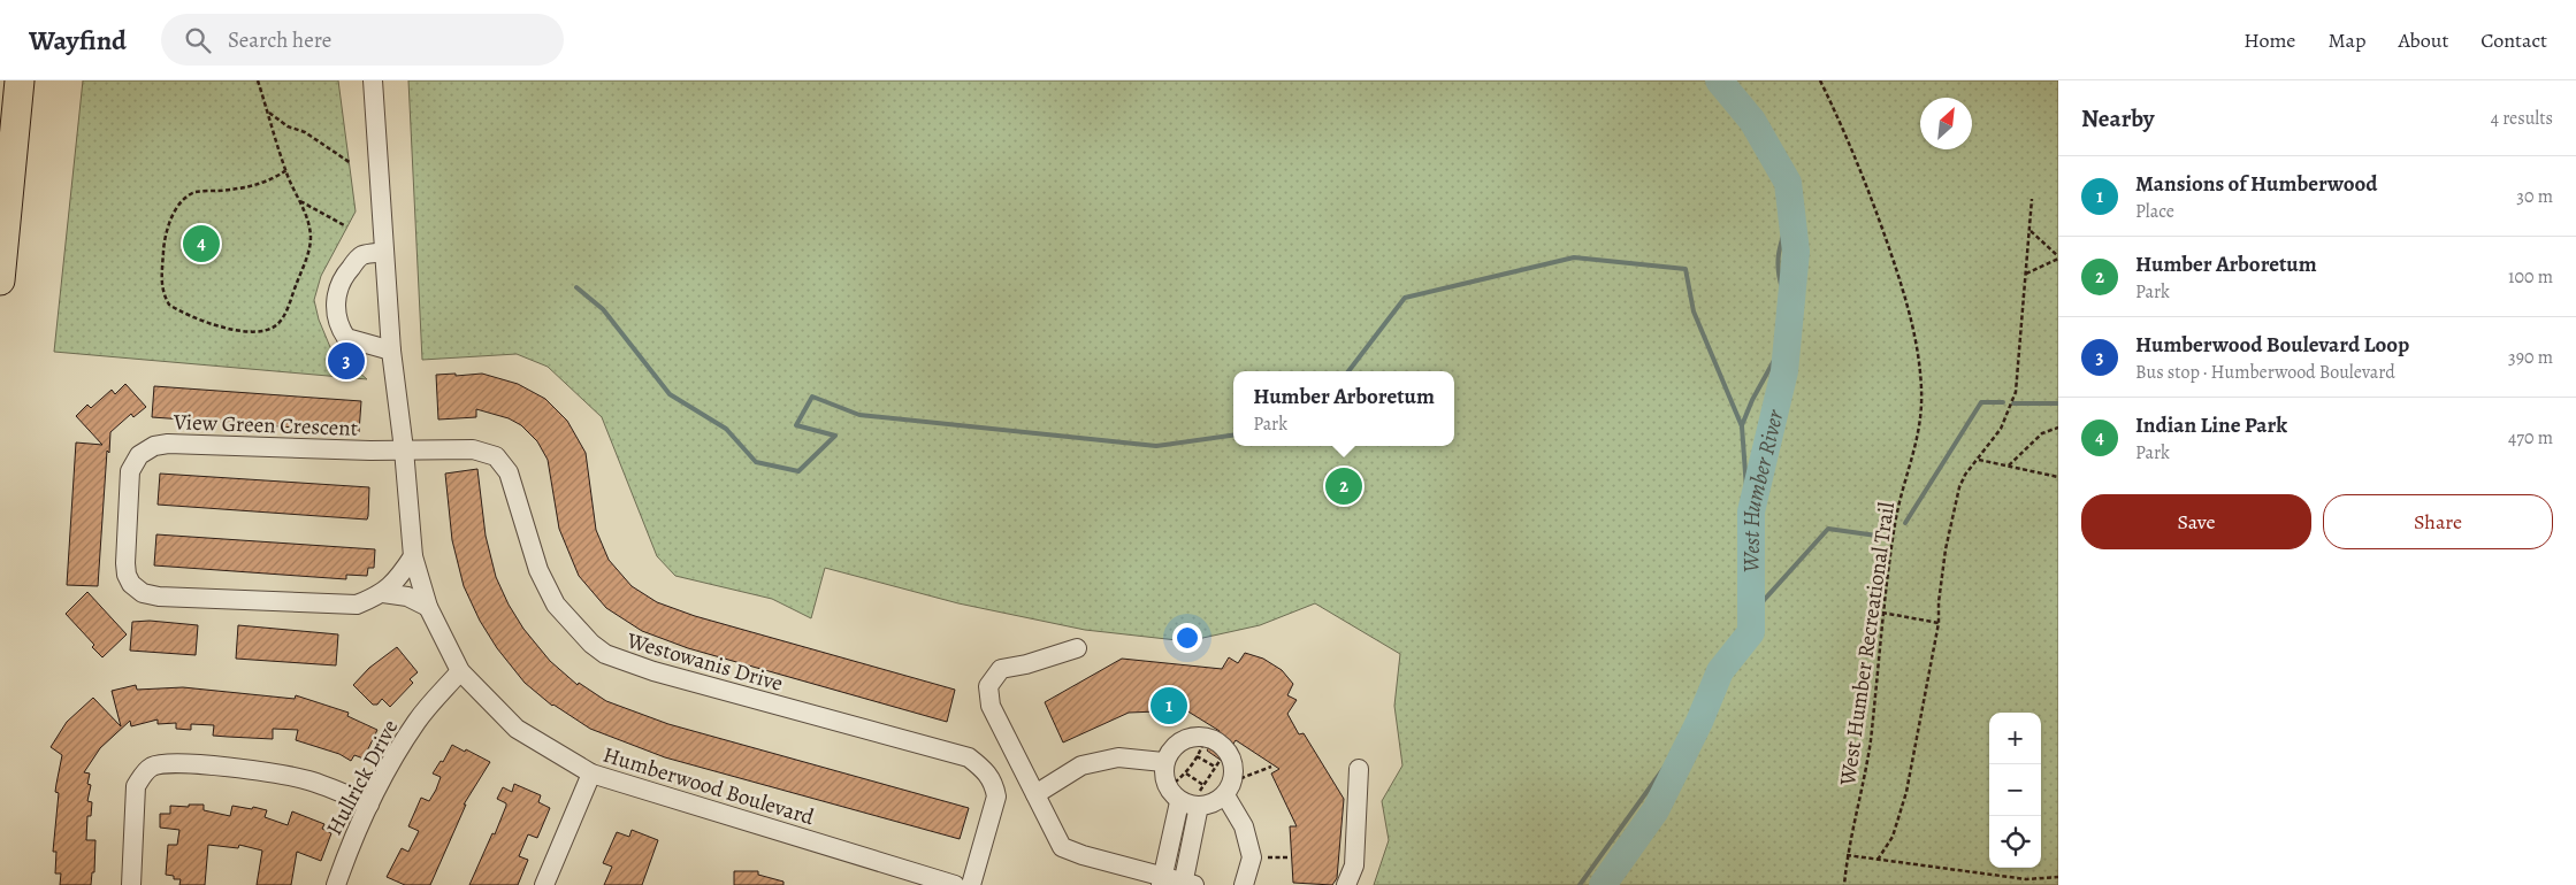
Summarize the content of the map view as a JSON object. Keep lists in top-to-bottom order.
{
  "streets": {
    "street": [
      "View Green Crescent",
      "Westowanis Drive",
      "Hullrick Drive",
      "Humberwood Boulevard"
    ],
    "path": ["West Humber Recreational Trail"]
  },
  "crossings": [
    ["View Green Crescent", "Westowanis Drive"],
    ["View Green Crescent", "Humberwood Boulevard"],
    ["Westowanis Drive", "Humberwood Boulevard"],
    ["Hullrick Drive", "Humberwood Boulevard"]
  ],
  "water": ["West Humber River"],
  "north": "top right",
  "page": {
    "header": "Wayfind",
    "search": "Search here",
    "nav": [
      "Home",
      "Map",
      "About",
      "Contact"
    ],
    "heading": ["Nearby", "4 results"],
    "list": [
      {
        "mark": "1",
        "name": "Mansions of Humberwood",
        "note": "Place",
        "value": "30 m"
      },
      {
        "mark": "2",
        "name": "Humber Arboretum",
        "note": "Park",
        "value": "100 m"
      },
      {
        "mark": "3",
        "name": "Humberwood Boulevard Loop",
        "note": "Bus stop · Humberwood Boulevard",
        "value": "390 m"
      },
      {
        "mark": "4",
        "name": "Indian Line Park",
        "note": "Park",
        "value": "470 m"
      }
    ],
    "pins": [
      "4",
      "3",
      "2",
      "1"
    ],
    "popup": ["Humber Arboretum", "Park"],
    "buttons": ["Save", "Share"],
    "map_buttons": ["+", "−"]
  }
}
